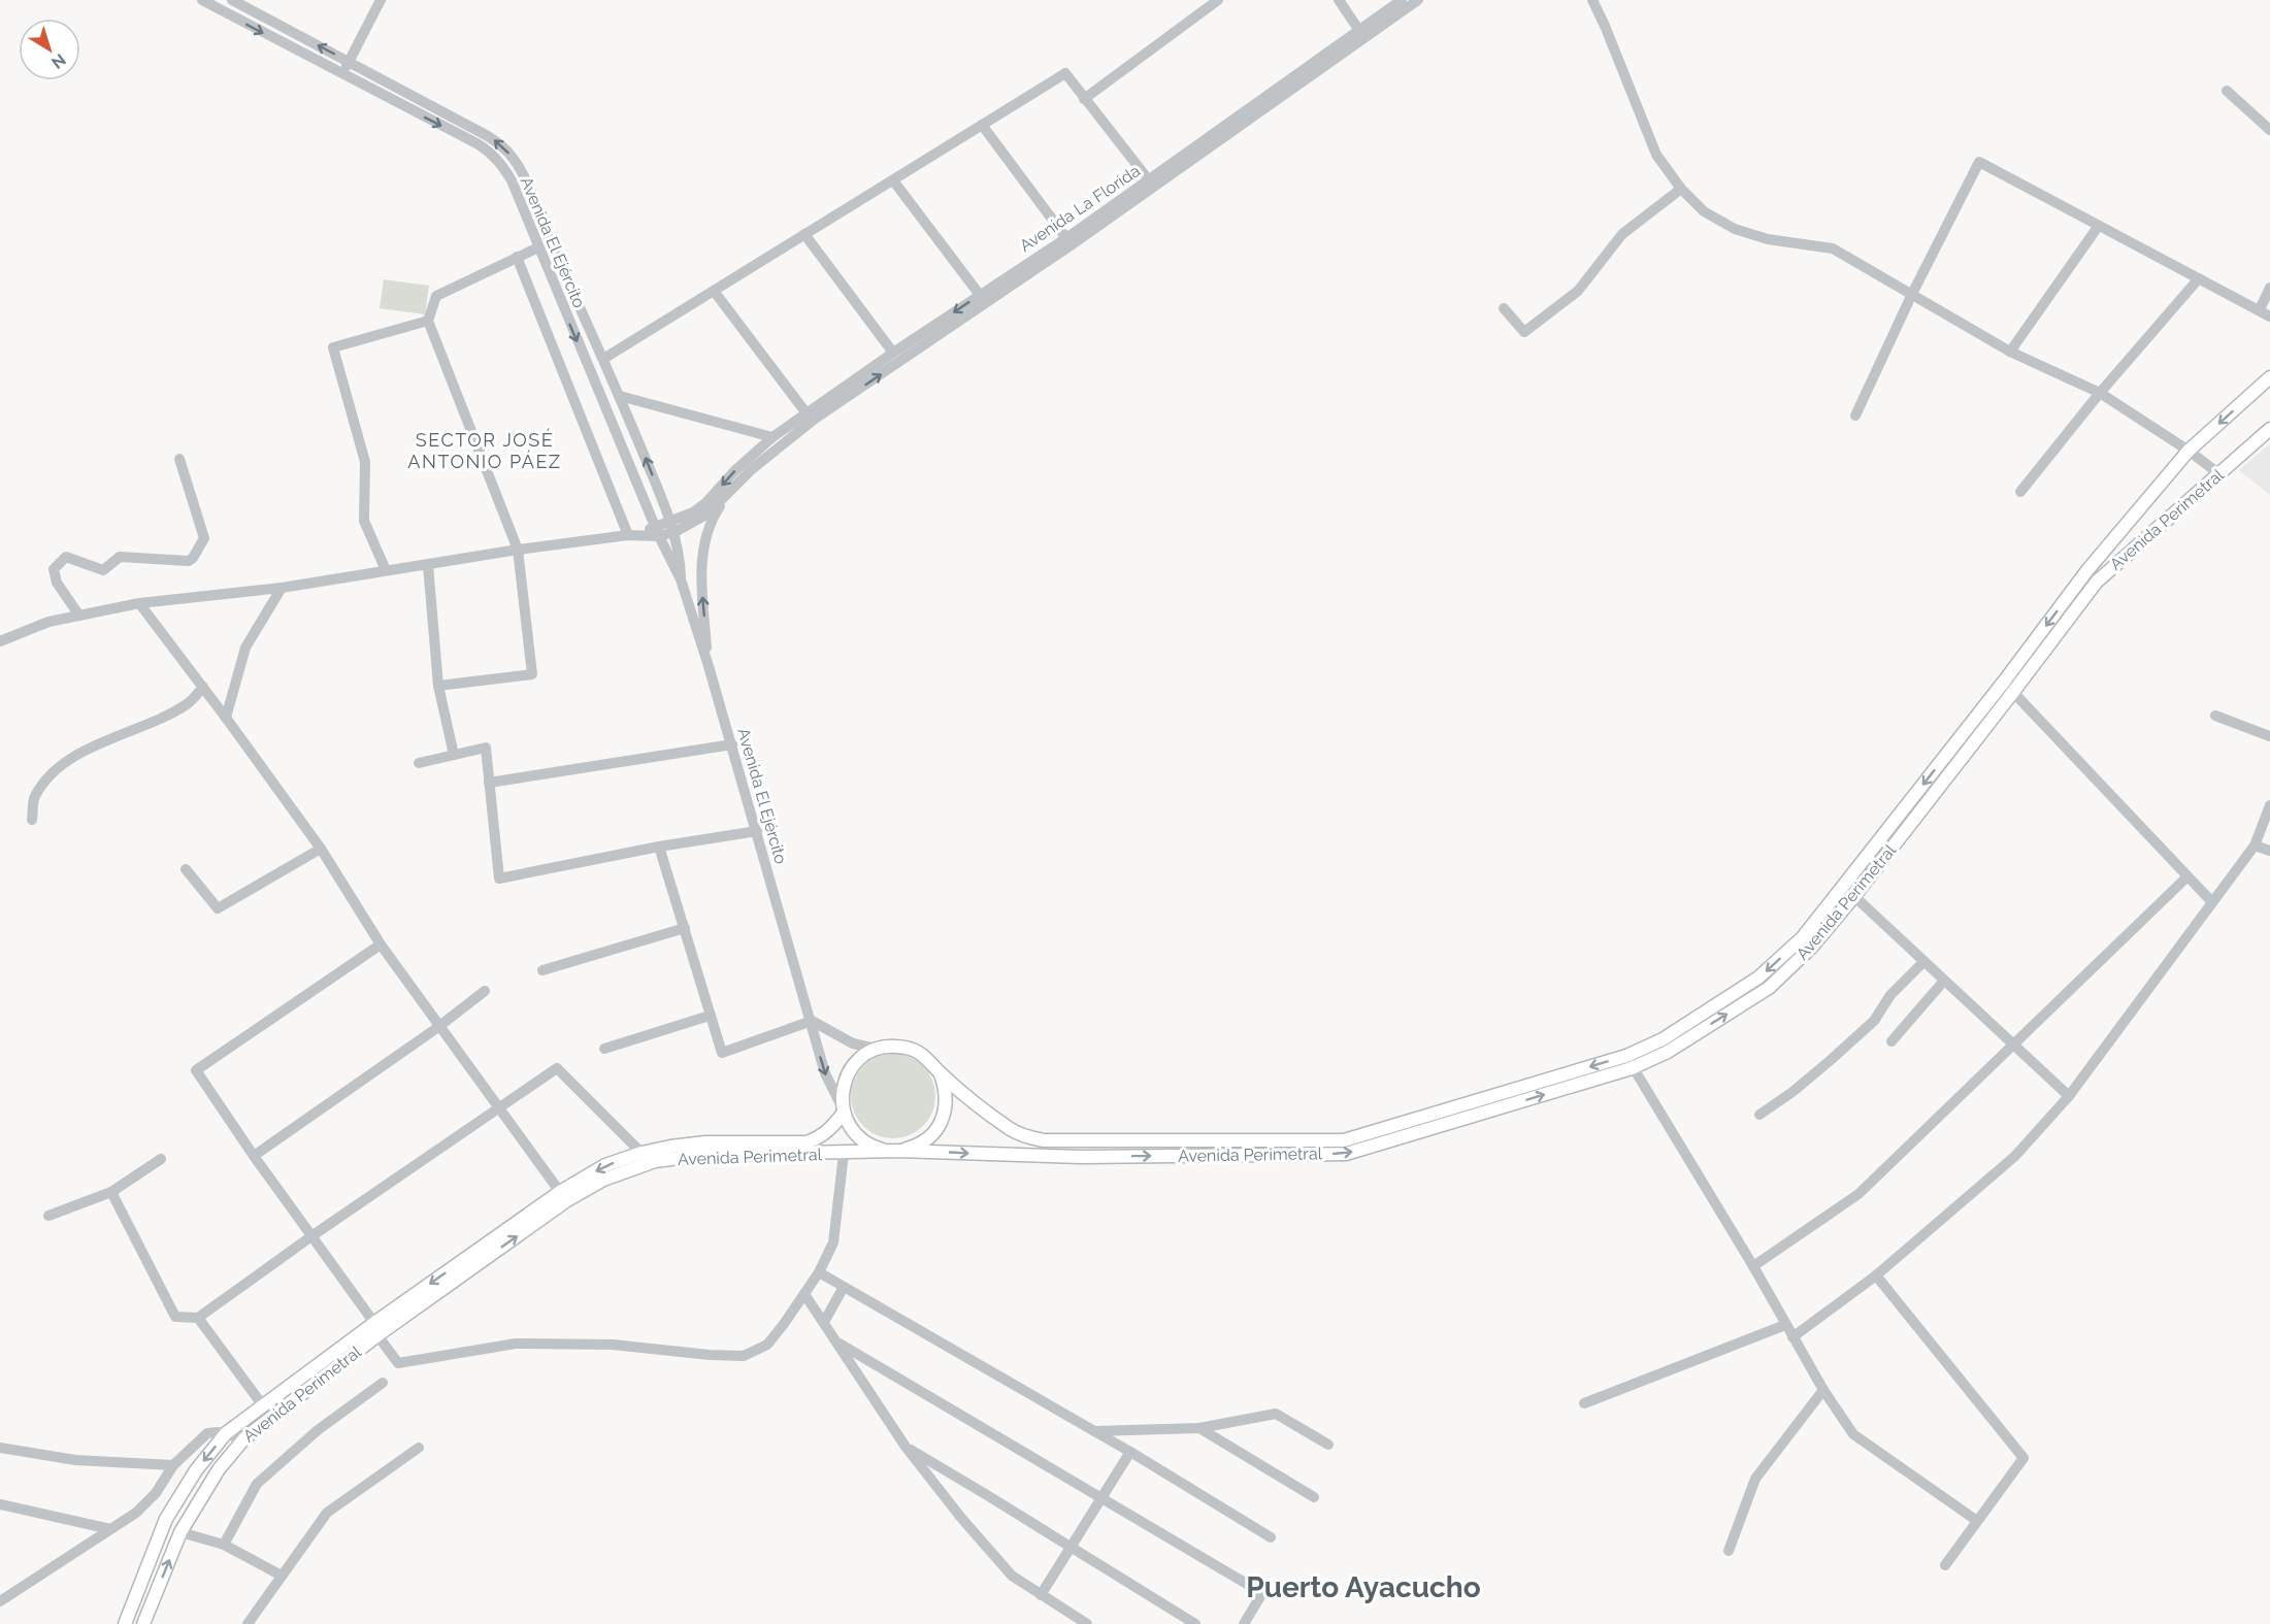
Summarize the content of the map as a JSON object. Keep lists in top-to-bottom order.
{
  "streets": {
    "main road": ["Avenida Perimetral"],
    "street": ["Avenida La Florida", "Avenida El Ejército"]
  },
  "crossings": [
    ["Avenida La Florida", "Avenida El Ejército"],
    ["Avenida El Ejército", "Avenida Perimetral"]
  ],
  "districts": ["SECTOR JOSÉ ANTONIO PÁEZ", "Puerto Ayacucho"],
  "north": "bottom right"
}
